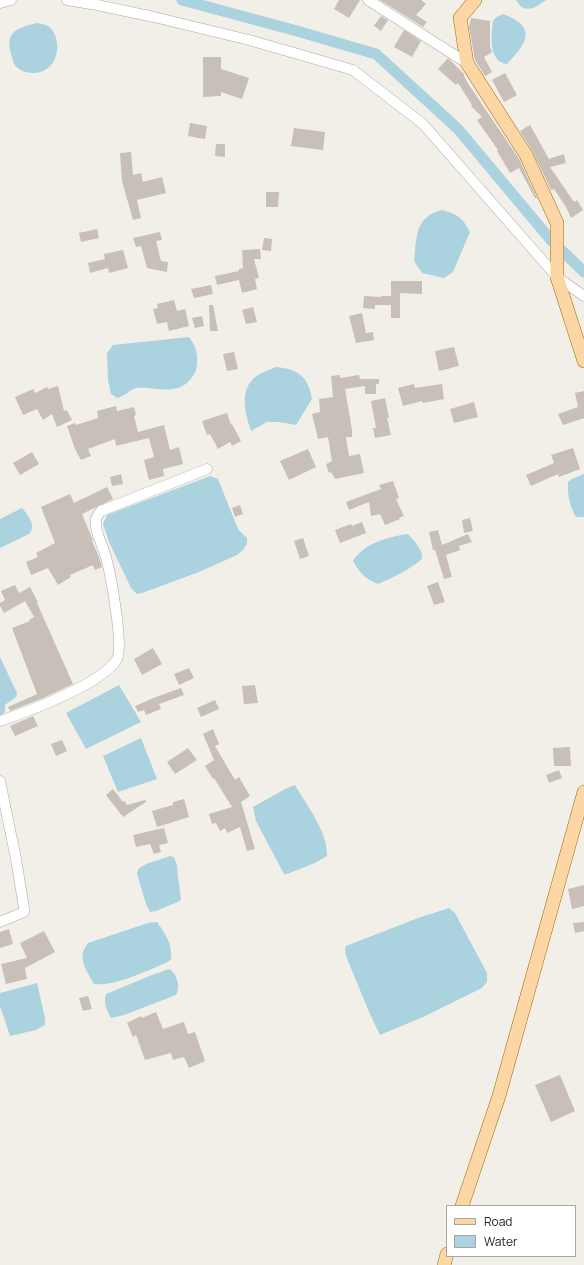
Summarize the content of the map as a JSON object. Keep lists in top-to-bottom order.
{
  "legend": ["Road", "Water"]
}
